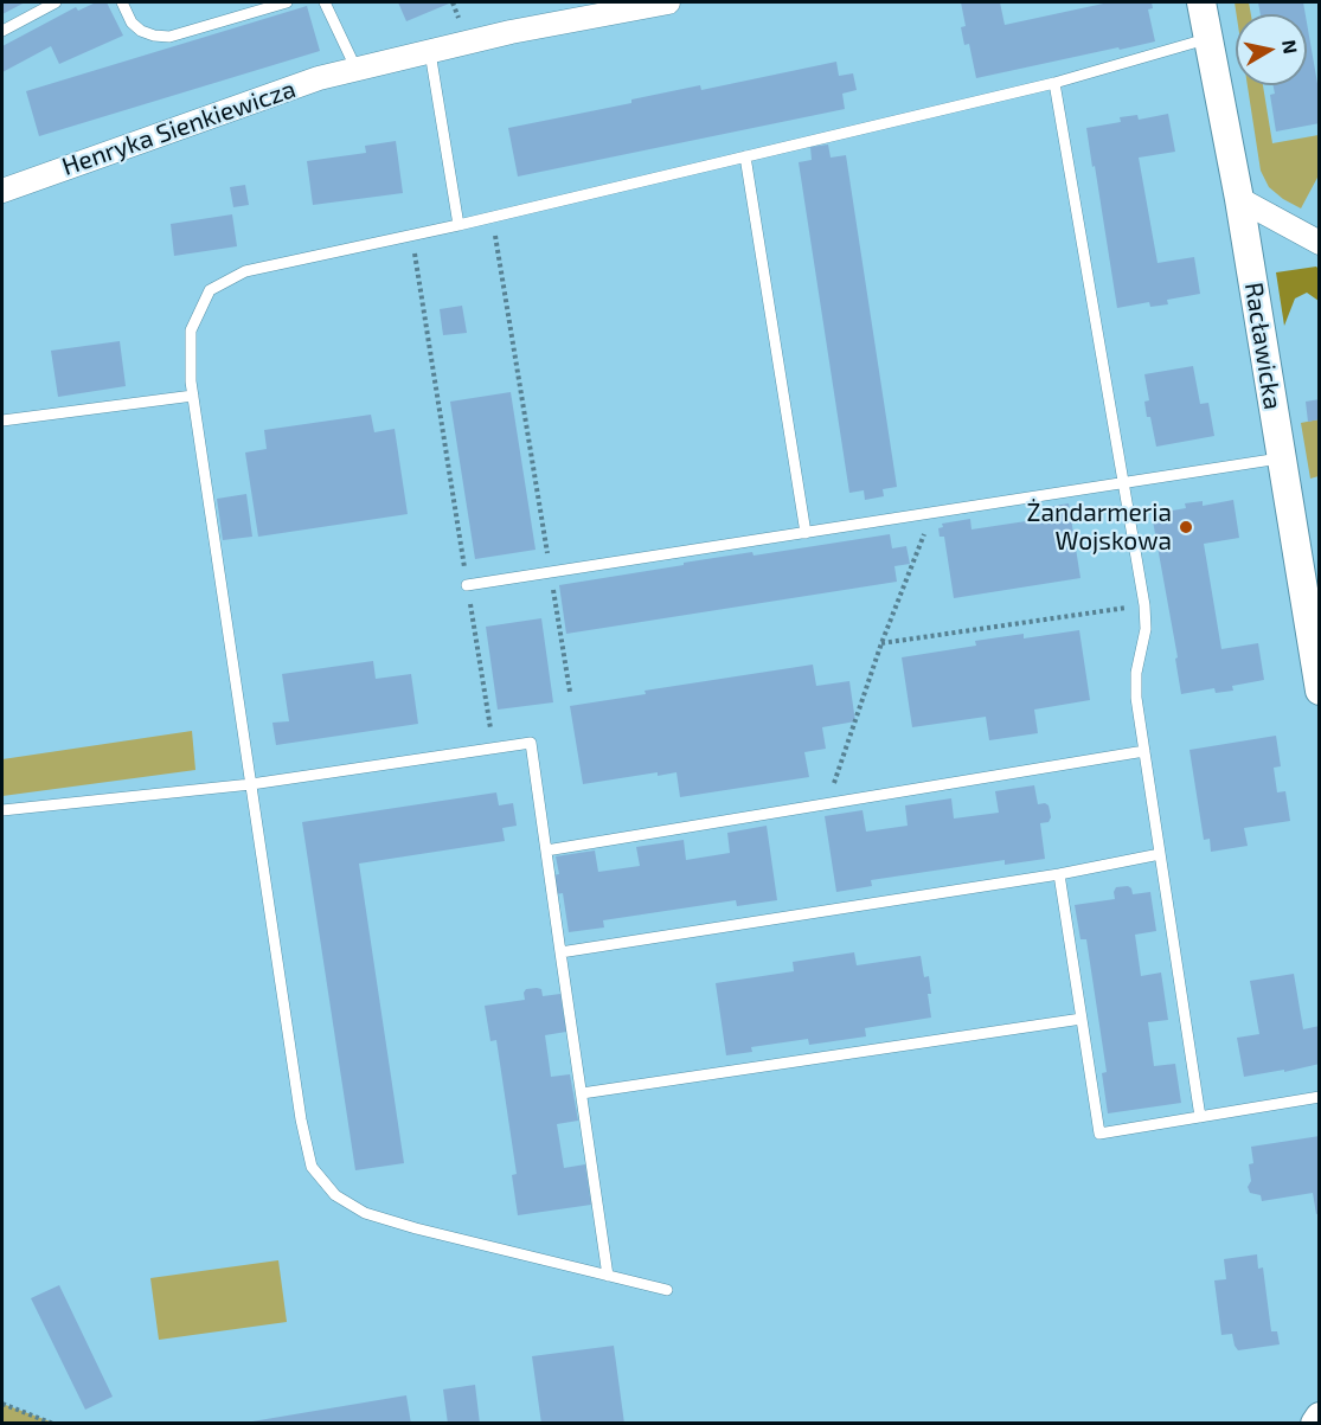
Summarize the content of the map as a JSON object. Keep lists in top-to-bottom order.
{
  "streets": {
    "street": ["Henryka Sienkiewicza", "Racławicka"]
  },
  "places": ["Żandarmeria Wojskowa"],
  "north": "right"
}
